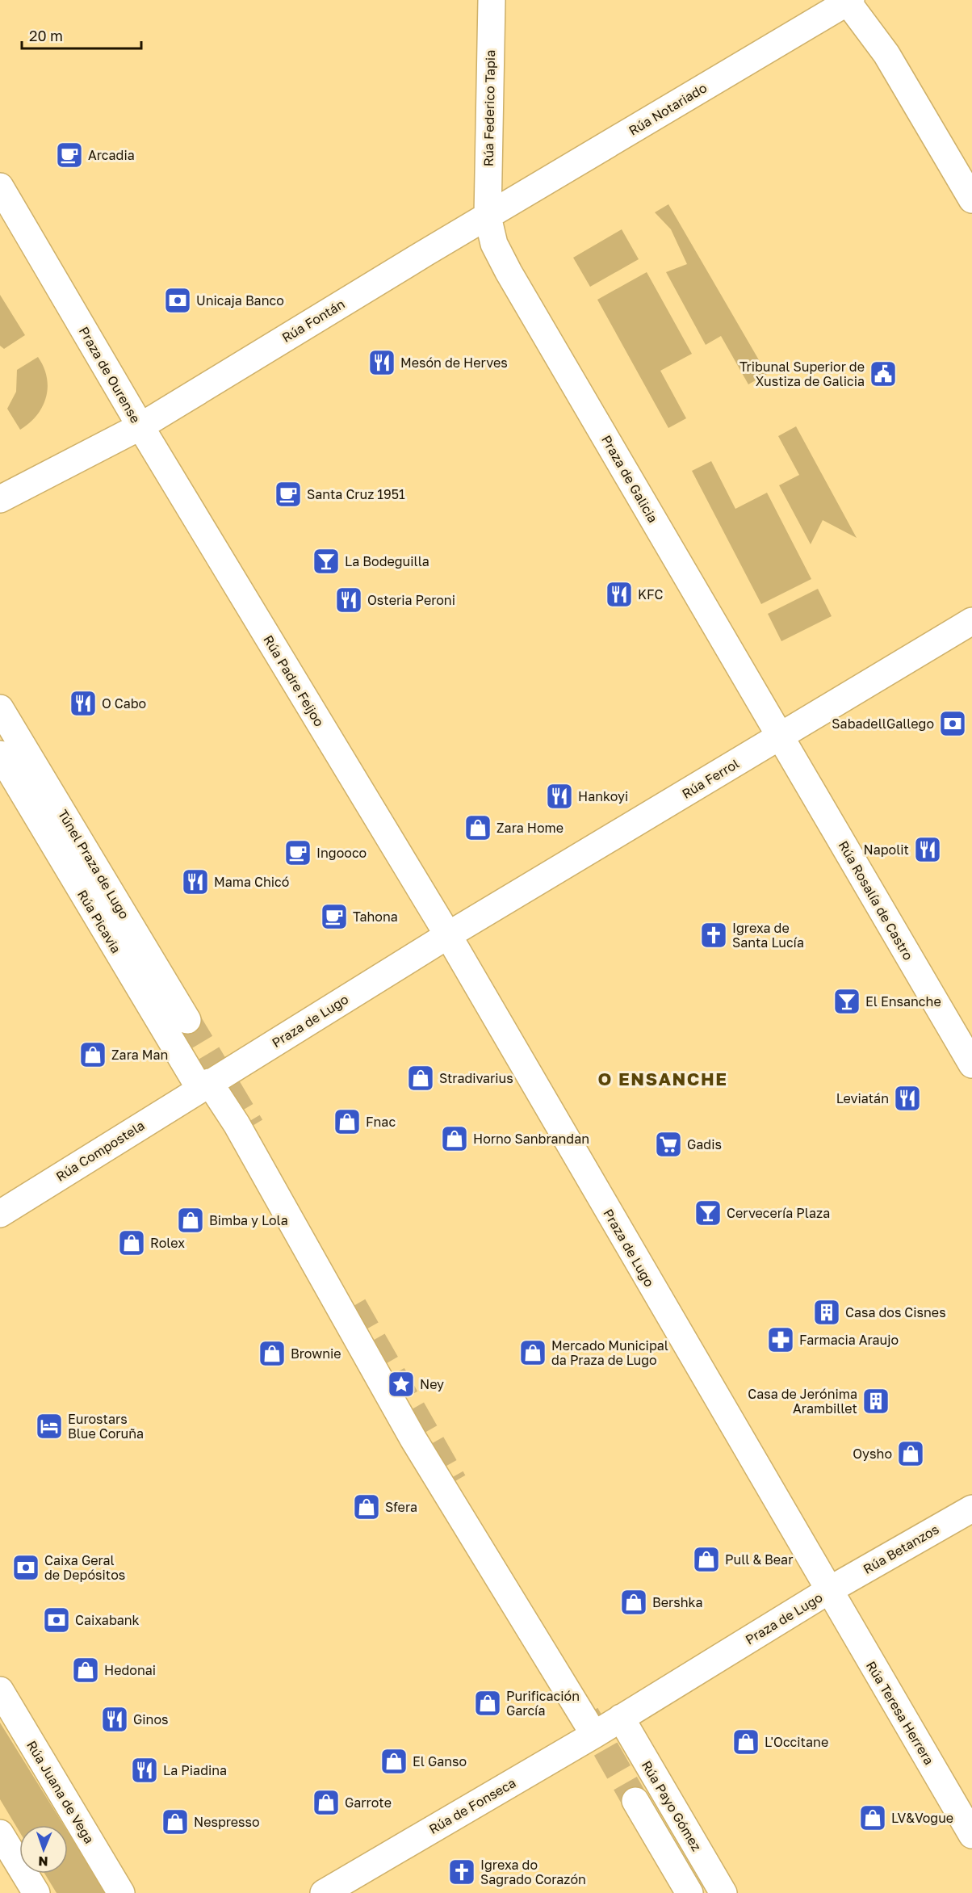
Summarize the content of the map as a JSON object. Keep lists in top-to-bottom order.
{
  "streets": {
    "street": [
      "Rúa Federico Tapia",
      "Rúa Notariado",
      "Rúa Fontán",
      "Praza de Ourense",
      "Praza de Galicia",
      "Rúa Padre Feijoo",
      "Rúa Ferrol",
      "Túnel Praza de Lugo",
      "Rúa Rosalía de Castro",
      "Rúa Picavia",
      "Praza de Lugo",
      "Rúa Compostela",
      "Rúa Betanzos",
      "Rúa Teresa Herrera",
      "Rúa Juana de Vega",
      "Rúa de Fonseca",
      "Rúa Payo Gómez"
    ]
  },
  "crossings": [
    ["Rúa Federico Tapia", "Rúa Notariado"],
    ["Rúa Federico Tapia", "Rúa Fontán"],
    ["Rúa Federico Tapia", "Praza de Galicia"],
    ["Rúa Notariado", "Rúa Fontán"],
    ["Rúa Notariado", "Praza de Galicia"],
    ["Rúa Fontán", "Praza de Ourense"],
    ["Rúa Fontán", "Praza de Galicia"],
    ["Rúa Fontán", "Rúa Padre Feijoo"],
    ["Praza de Ourense", "Rúa Padre Feijoo"],
    ["Praza de Galicia", "Rúa Ferrol"],
    ["Praza de Galicia", "Rúa Rosalía de Castro"],
    ["Rúa Padre Feijoo", "Rúa Ferrol"],
    ["Rúa Padre Feijoo", "Praza de Lugo"],
    ["Rúa Ferrol", "Rúa Rosalía de Castro"],
    ["Rúa Ferrol", "Praza de Lugo"],
    ["Rúa Picavia", "Praza de Lugo"],
    ["Rúa Picavia", "Rúa Compostela"],
    ["Praza de Lugo", "Rúa Compostela"],
    ["Praza de Lugo", "Rúa Betanzos"],
    ["Praza de Lugo", "Rúa Teresa Herrera"],
    ["Praza de Lugo", "Rúa de Fonseca"],
    ["Praza de Lugo", "Rúa Payo Gómez"],
    ["Rúa Betanzos", "Rúa Teresa Herrera"],
    ["Rúa de Fonseca", "Rúa Payo Gómez"]
  ],
  "districts": ["O ENSANCHE"],
  "places": {
    "cafe": [
      "Arcadia",
      "Santa Cruz 1951",
      "Ingooco",
      "Tahona"
    ],
    "bank": [
      "Unicaja Banco",
      "SabadellGallego",
      "Caixa Geral de Depósitos",
      "Caixabank"
    ],
    "restaurant": [
      "Mesón de Herves",
      "KFC",
      "Osteria Peroni",
      "O Cabo",
      "Hankoyi",
      "Napolit",
      "Mama Chicó",
      "Leviatán",
      "Ginos",
      "La Piadina"
    ],
    "public building": ["Tribunal Superior de Xustiza de Galicia"],
    "bar": ["La Bodeguilla", "El Ensanche", "Cervecería Plaza"],
    "shop": [
      "Zara Home",
      "Zara Man",
      "Stradivarius",
      "Fnac",
      "Horno Sanbrandan",
      "Bimba y Lola",
      "Rolex",
      "Mercado Municipal da Praza de Lugo",
      "Brownie",
      "Oysho",
      "Sfera",
      "Pull & Bear",
      "Bershka",
      "Hedonai",
      "Purificación García",
      "L'Occitane",
      "El Ganso",
      "Garrote",
      "LV&Vogue",
      "Nespresso"
    ],
    "church": ["Igrexa de Santa Lucía", "Igrexa do Sagrado Corazón"],
    "supermarket": ["Gadis"],
    "building": ["Casa dos Cisnes", "Casa de Jerónima Arambillet"],
    "pharmacy": ["Farmacia Araujo"],
    "place": ["Ney"],
    "hotel": ["Eurostars Blue Coruña"]
  },
  "scale_bar": "20 m",
  "north": "bottom"
}
